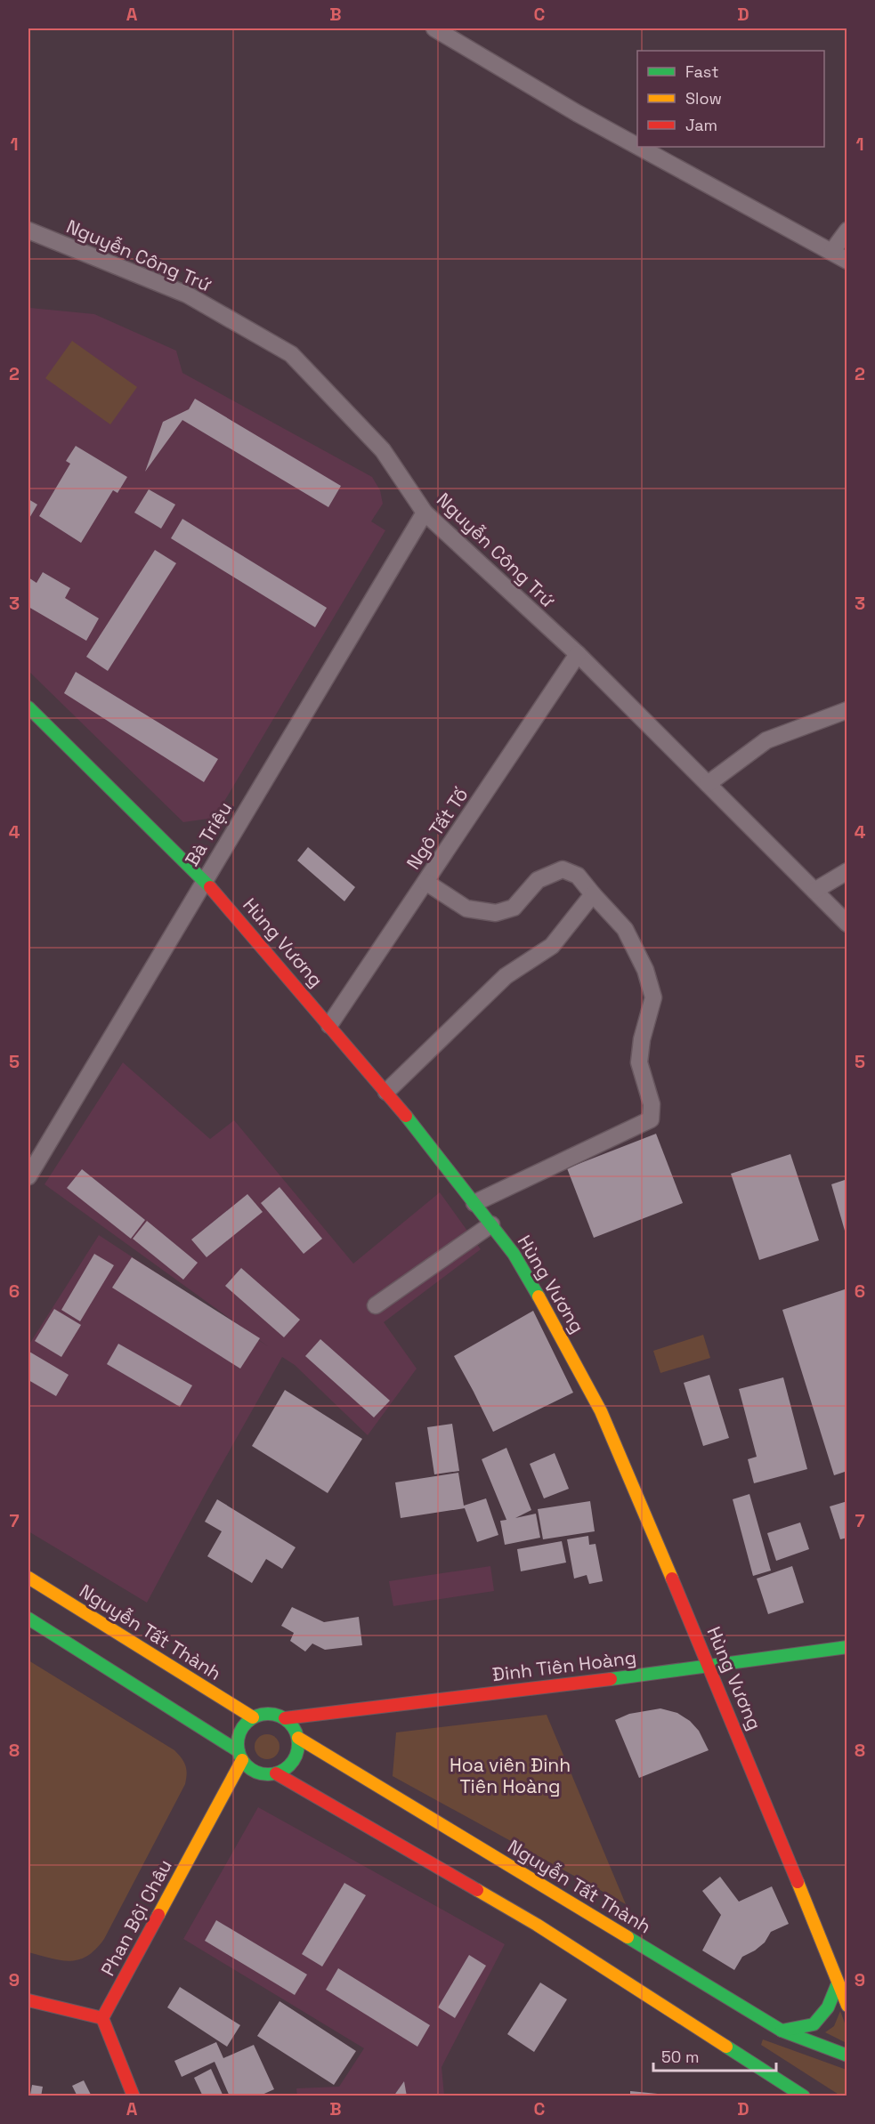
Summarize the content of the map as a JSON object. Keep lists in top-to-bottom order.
{
  "streets": {
    "main road": [
      "Hùng Vương",
      "Nguyễn Tất Thành",
      "Đinh Tiên Hoàng",
      "Phan Bội Châu"
    ],
    "street": ["Nguyễn Công Trứ", "Ngô Tất Tố", "Bà Triệu"]
  },
  "crossings": [
    ["Nguyễn Công Trứ", "Ngô Tất Tố"],
    ["Nguyễn Công Trứ", "Bà Triệu"],
    ["Ngô Tất Tố", "Hùng Vương"],
    ["Bà Triệu", "Hùng Vương"],
    ["Hùng Vương", "Đinh Tiên Hoàng"],
    ["Nguyễn Tất Thành", "Đinh Tiên Hoàng"],
    ["Nguyễn Tất Thành", "Phan Bội Châu"],
    ["Đinh Tiên Hoàng", "Phan Bội Châu"]
  ],
  "parks": ["Hoa viên Đinh Tiên Hoàng"],
  "legend": ["Fast", "Slow", "Jam"],
  "scale_bar": "50 m",
  "grid": {
    "columns": [
      "A",
      "B",
      "C",
      "D"
    ],
    "rows": [
      "1",
      "2",
      "3",
      "4",
      "5",
      "6",
      "7",
      "8",
      "9"
    ]
  }
}
